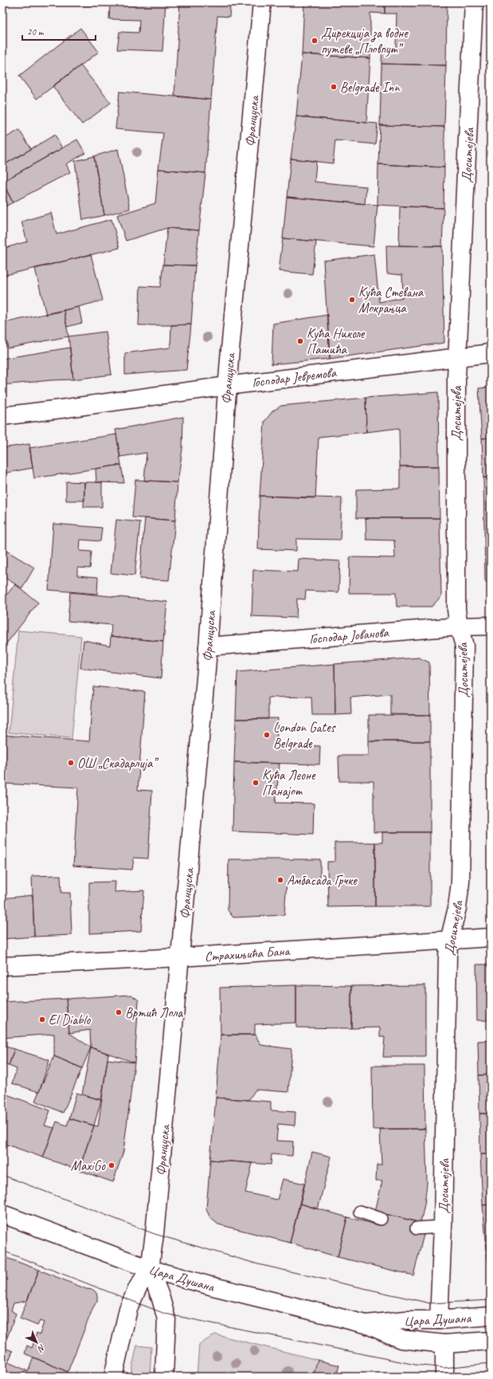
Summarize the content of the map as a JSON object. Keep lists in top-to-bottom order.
{
  "streets": {
    "street": [
      "Француска",
      "Доситејева",
      "Господар Јевремова",
      "Господар Јованова",
      "Страхињића Бана",
      "Цара Душана"
    ]
  },
  "crossings": [
    ["Француска", "Господар Јевремова"],
    ["Француска", "Господар Јованова"],
    ["Француска", "Страхињића Бана"],
    ["Француска", "Цара Душана"],
    ["Доситејева", "Господар Јевремова"],
    ["Доситејева", "Господар Јованова"],
    ["Доситејева", "Страхињића Бана"],
    ["Доситејева", "Цара Душана"]
  ],
  "places": [
    "Дирекција за водне путеве „Пловпут”",
    "Belgrade Inn",
    "Кућа Стевана Мокрањца",
    "Кућа Николе Пашића",
    "London Gates Belgrade",
    "ОШ „Скадарлија”",
    "Кућа Леоне Панајот",
    "Амбасада Грчке",
    "Вртић Лола",
    "El Diablo",
    "MaxiGo"
  ],
  "scale_bar": "20 m",
  "north": "bottom right"
}
